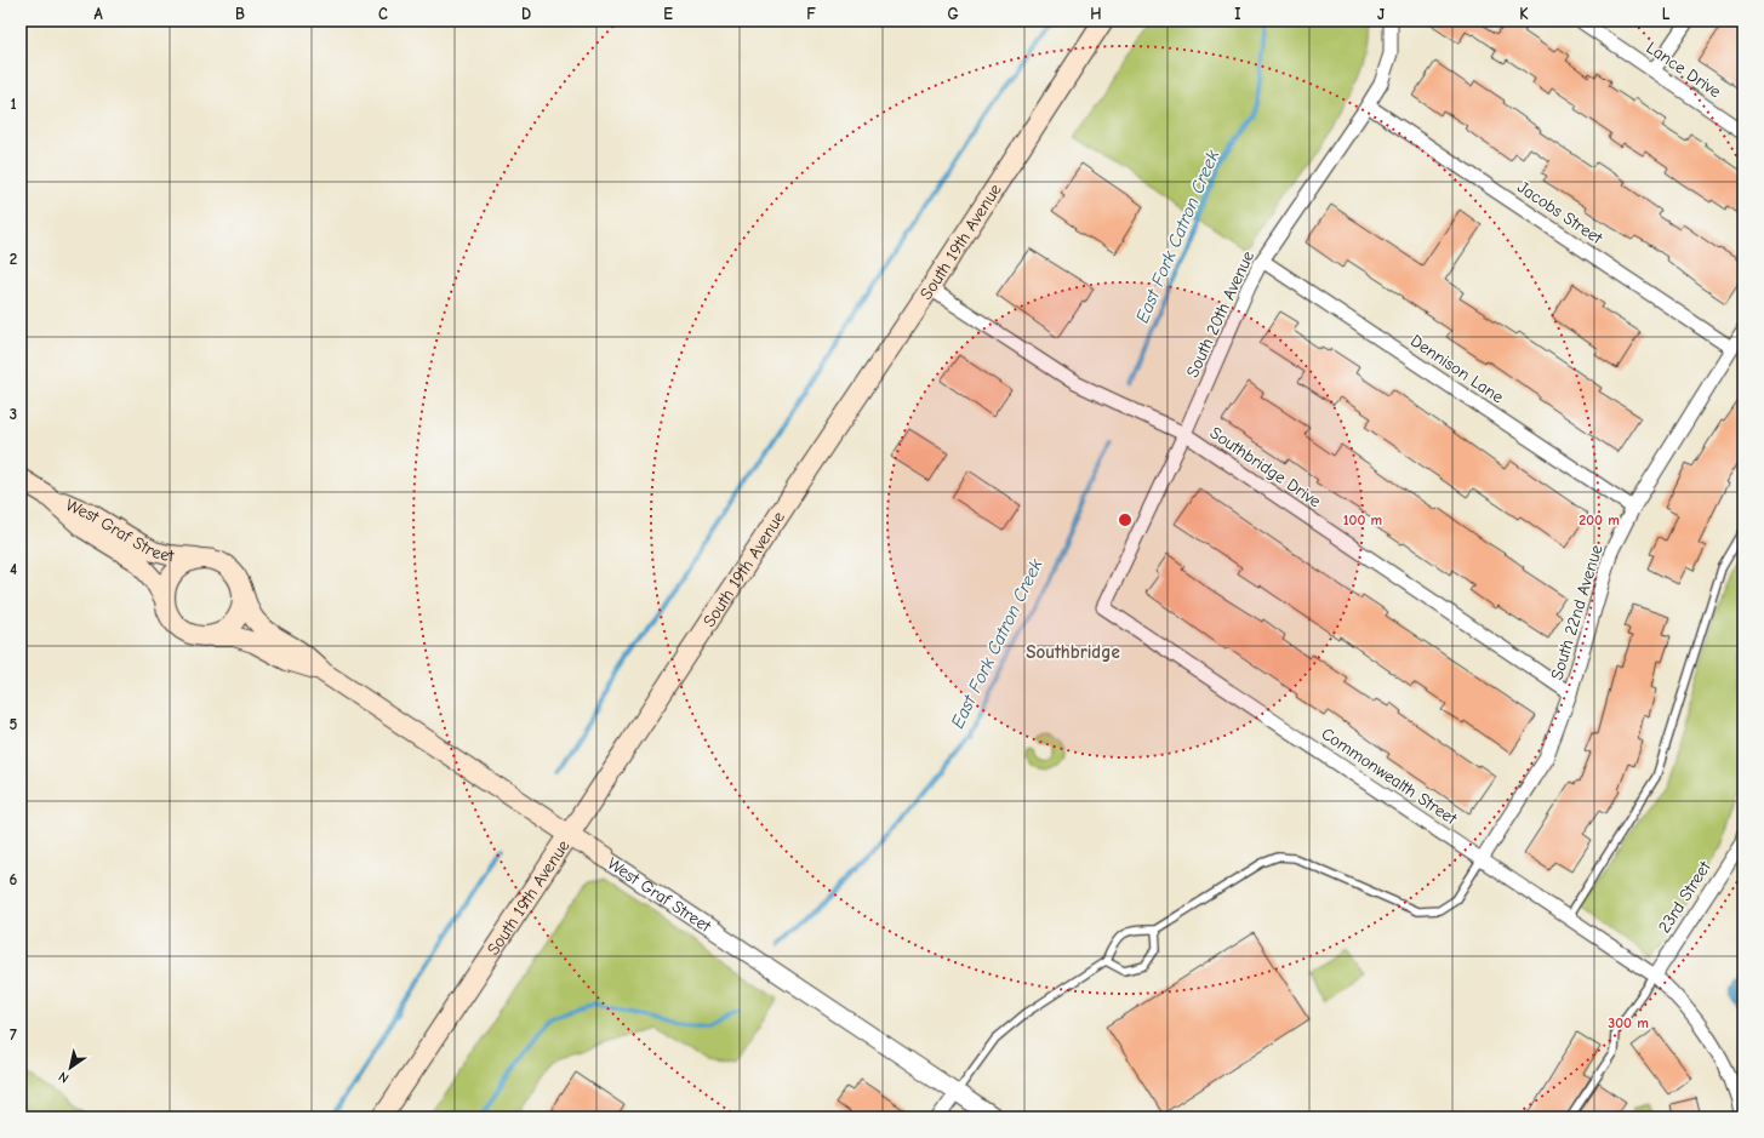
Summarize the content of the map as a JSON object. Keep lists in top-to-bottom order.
{
  "streets": {
    "main road": ["South 19th Avenue", "West Graf Street"],
    "street": [
      "Lance Drive",
      "Jacobs Street",
      "South 20th Avenue",
      "Dennison Lane",
      "Southbridge Drive",
      "South 22nd Avenue",
      "Commonwealth Street",
      "23rd Street"
    ]
  },
  "crossings": [
    ["Jacobs Street", "South 20th Avenue"],
    ["Jacobs Street", "South 22nd Avenue"],
    ["South 19th Avenue", "Southbridge Drive"],
    ["South 19th Avenue", "West Graf Street"],
    ["South 20th Avenue", "Dennison Lane"],
    ["South 20th Avenue", "Southbridge Drive"],
    ["South 20th Avenue", "Commonwealth Street"],
    ["Dennison Lane", "South 22nd Avenue"],
    ["Southbridge Drive", "South 22nd Avenue"],
    ["South 22nd Avenue", "Commonwealth Street"],
    ["Commonwealth Street", "23rd Street"]
  ],
  "districts": ["Southbridge"],
  "water": ["East Fork Catron Creek"],
  "north": "bottom left",
  "grid": {
    "columns": [
      "A",
      "B",
      "C",
      "D",
      "E",
      "F",
      "G",
      "H",
      "I",
      "J",
      "K",
      "L"
    ],
    "rows": [
      "1",
      "2",
      "3",
      "4",
      "5",
      "6",
      "7"
    ]
  },
  "rings": ["100 m", "200 m", "300 m"]
}
